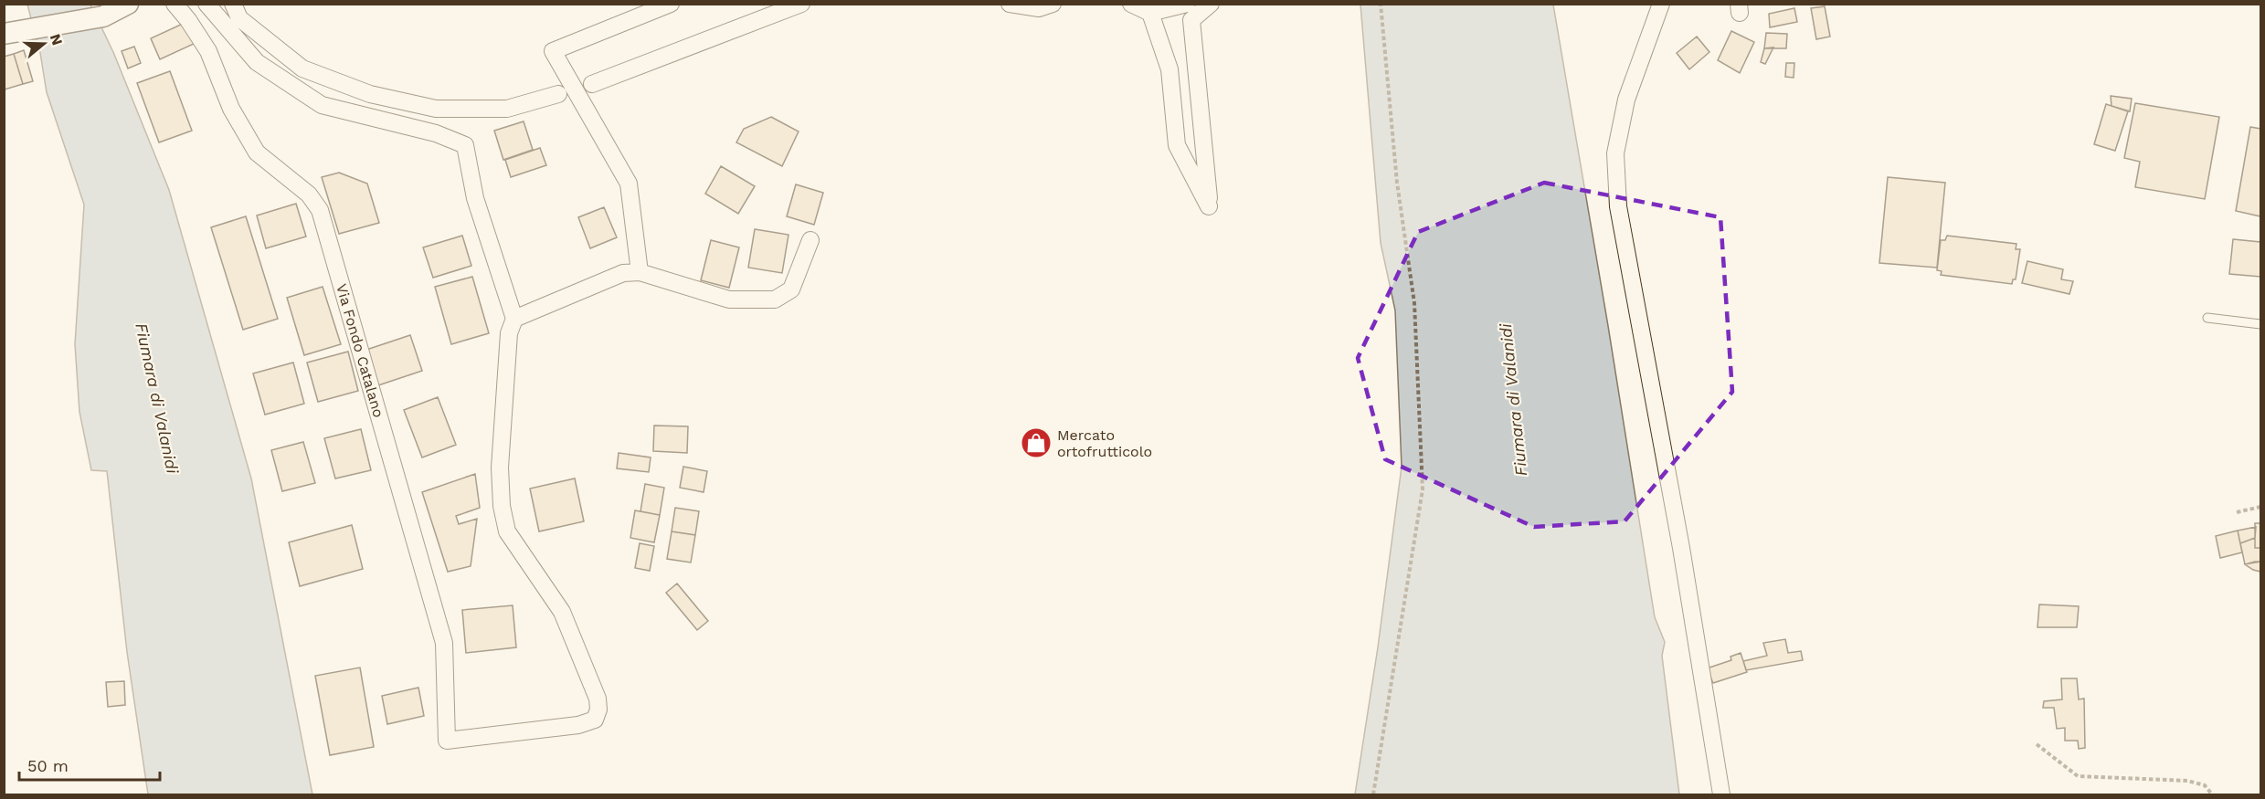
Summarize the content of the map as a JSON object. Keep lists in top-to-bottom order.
{
  "streets": {
    "street": ["Via Fondo Catalano"]
  },
  "water": ["Fiumara di Valanidi"],
  "places": {
    "shop": ["Mercato ortofrutticolo"]
  },
  "scale_bar": "50 m",
  "north": "right"
}
